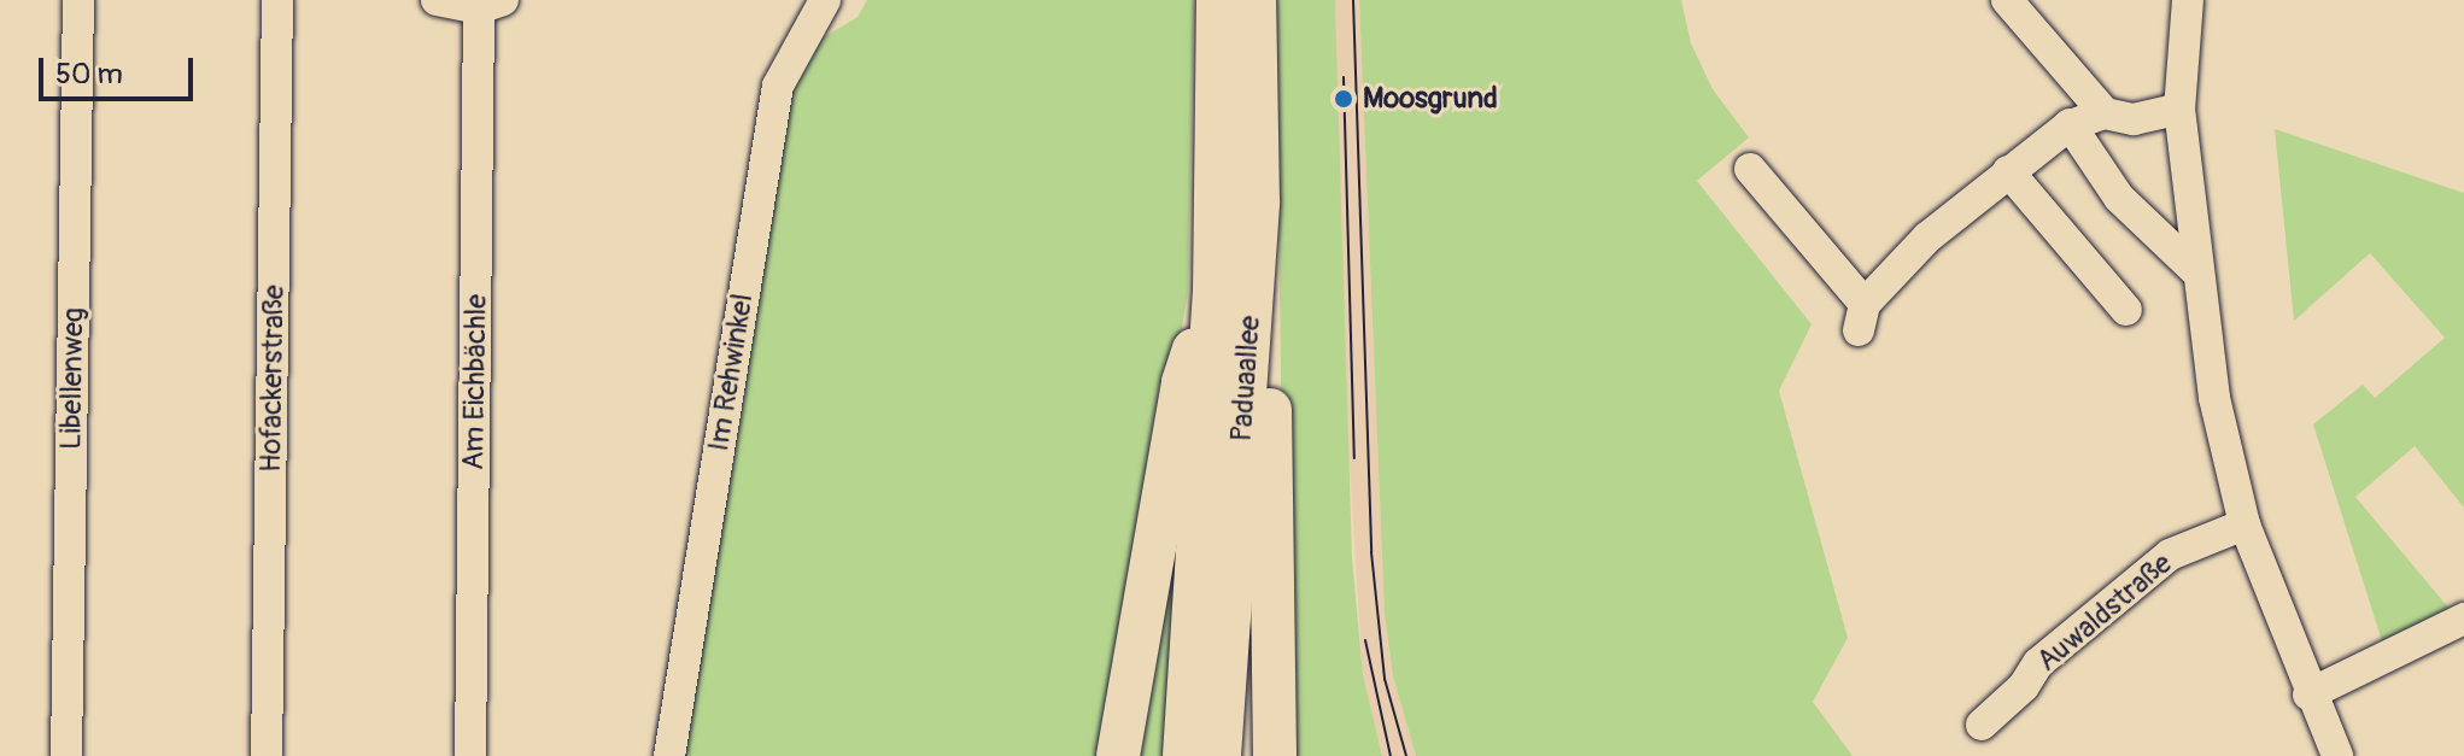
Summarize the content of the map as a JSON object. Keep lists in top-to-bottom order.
{
  "streets": {
    "highway": ["Paduaallee"],
    "street": [
      "Im Rehwinkel",
      "Libellenweg",
      "Hofackerstraße",
      "Am Eichbächle",
      "Auwaldstraße"
    ]
  },
  "places": ["Moosgrund"],
  "scale_bar": "50 m"
}
